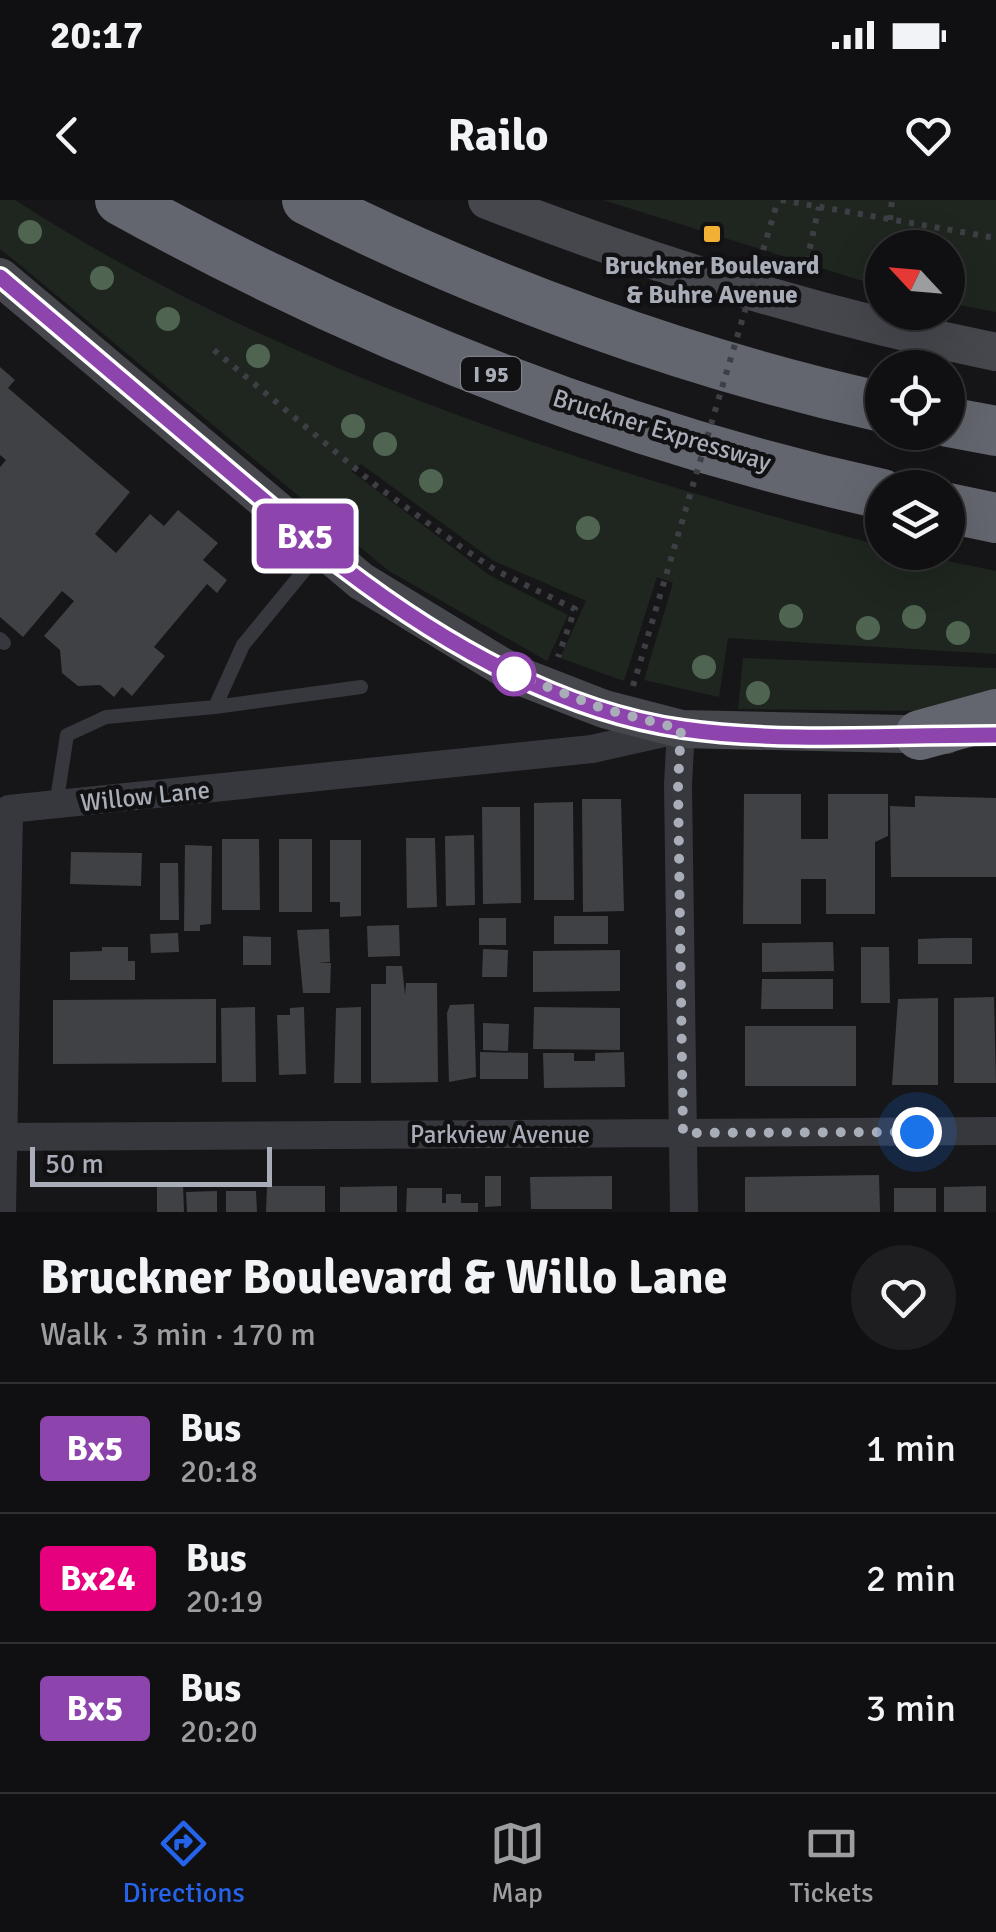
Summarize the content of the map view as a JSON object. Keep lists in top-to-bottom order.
{
  "streets": {
    "highway": ["I 95", "Bruckner Expressway"],
    "street": ["Willow Lane", "Parkview Avenue"]
  },
  "crossings": [
    ["Willow Lane", "Parkview Avenue"]
  ],
  "places": {
    "transit": ["Bruckner Boulevard & Buhre Avenue"]
  },
  "lines": ["bus line Bx5"],
  "scale_bar": "50 m",
  "north": "top left",
  "page": {
    "status": "20:17",
    "header": "Railo",
    "on_map": "Bx5",
    "scale": "50 m",
    "heading": ["Bruckner Boulevard & Willo Lane", "Walk · 3 min · 170 m"],
    "list": [
      {
        "mark": "Bx5",
        "name": "Bus",
        "note": "20:18",
        "value": "1 min"
      },
      {
        "mark": "Bx24",
        "name": "Bus",
        "note": "20:19",
        "value": "2 min"
      },
      {
        "mark": "Bx5",
        "name": "Bus",
        "note": "20:20",
        "value": "3 min"
      }
    ],
    "tabs": ["Directions", "Map", "Tickets"]
  }
}
